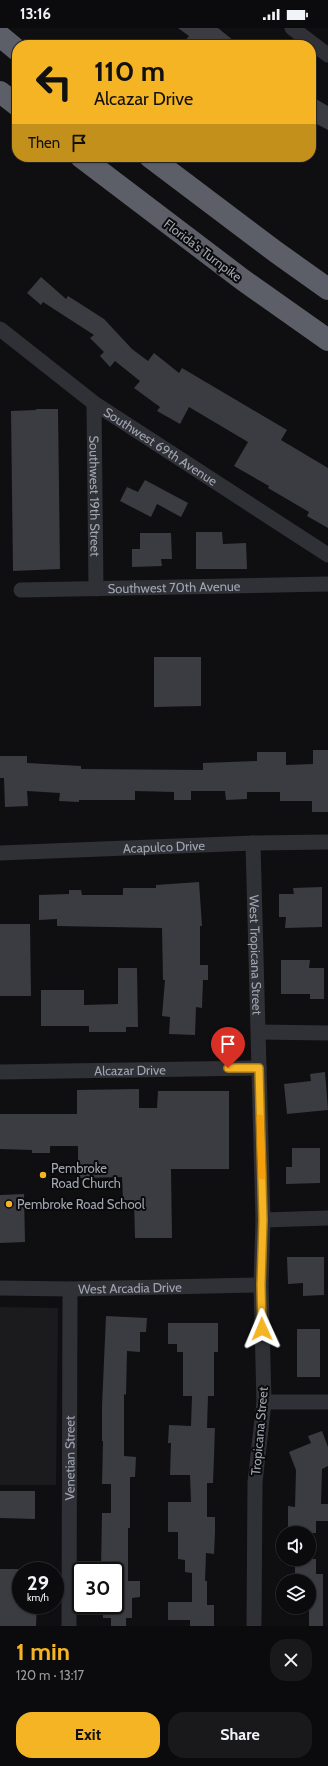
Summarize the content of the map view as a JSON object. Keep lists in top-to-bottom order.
{
  "streets": {
    "highway": ["Florida's Turnpike"],
    "street": [
      "Southwest 69th Avenue",
      "Southwest 19th Street",
      "Southwest 70th Avenue",
      "Acapulco Drive",
      "West Tropicana Street",
      "Alcazar Drive",
      "West Arcadia Drive",
      "Tropicana Street",
      "Venetian Street"
    ]
  },
  "crossings": [
    ["Southwest 69th Avenue", "Southwest 19th Street"],
    ["Southwest 19th Street", "Southwest 70th Avenue"],
    ["Acapulco Drive", "West Tropicana Street"],
    ["West Tropicana Street", "Alcazar Drive"],
    ["West Tropicana Street", "Tropicana Street"],
    ["Alcazar Drive", "Tropicana Street"],
    ["West Arcadia Drive", "Tropicana Street"],
    ["West Arcadia Drive", "Venetian Street"]
  ],
  "places": ["Pembroke Road Church", "Pembroke Road School"],
  "page": {
    "status": "13:16",
    "turn": ["110 m", "Alcazar Drive"],
    "then": "Then",
    "speed": "29 km/h",
    "limit": "30",
    "heading": ["1 min", "120 m · 13:17"],
    "buttons": ["Exit", "Share"]
  }
}
